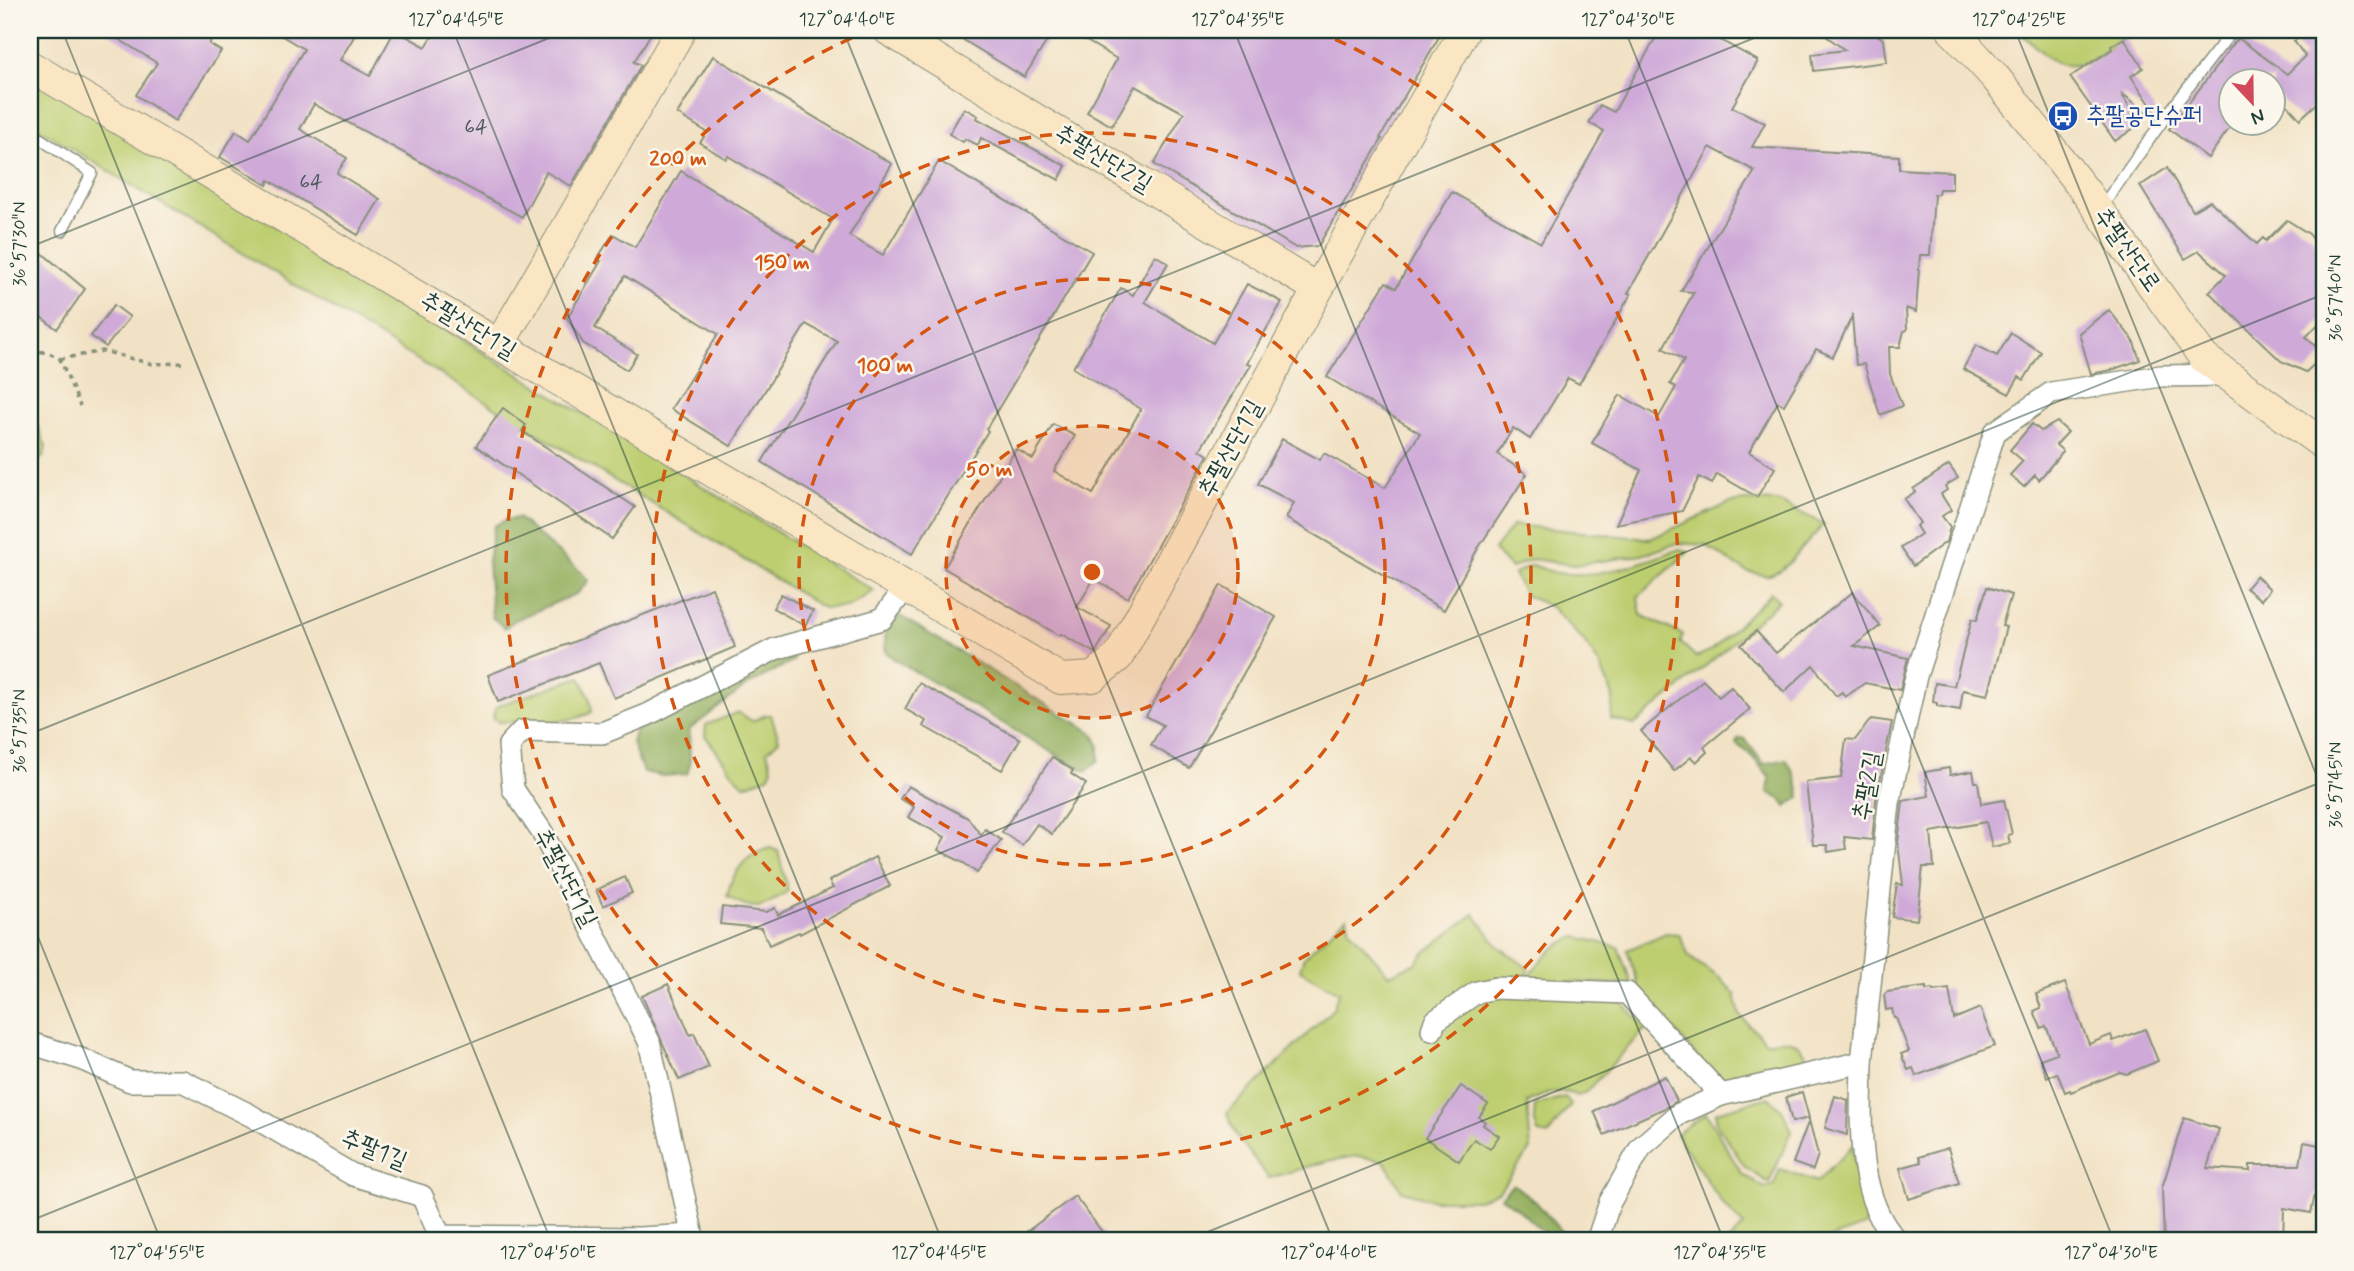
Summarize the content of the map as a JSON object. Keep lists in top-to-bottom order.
{
  "streets": {
    "street": [
      "추팔산단2길",
      "추팔산단로",
      "추팔산단1길",
      "추팔2길",
      "추팔1길"
    ]
  },
  "crossings": [
    ["추팔산단2길", "추팔산단1길"],
    ["추팔산단로", "추팔2길"],
    ["추팔산단1길", "추팔1길"]
  ],
  "places": {
    "bus stop": ["추팔공단슈퍼"]
  },
  "house_numbers": ["64", "64"],
  "north": "bottom",
  "coordinates": [
    "127°04'45\"E",
    "127°04'40\"E",
    "127°04'35\"E",
    "127°04'30\"E",
    "127°04'25\"E",
    "36°57'30\"N",
    "36°57'40\"N",
    "36°57'35\"N",
    "36°57'45\"N",
    "127°04'55\"E",
    "127°04'50\"E"
  ],
  "rings": [
    "200 m",
    "150 m",
    "100 m",
    "50 m"
  ]
}
